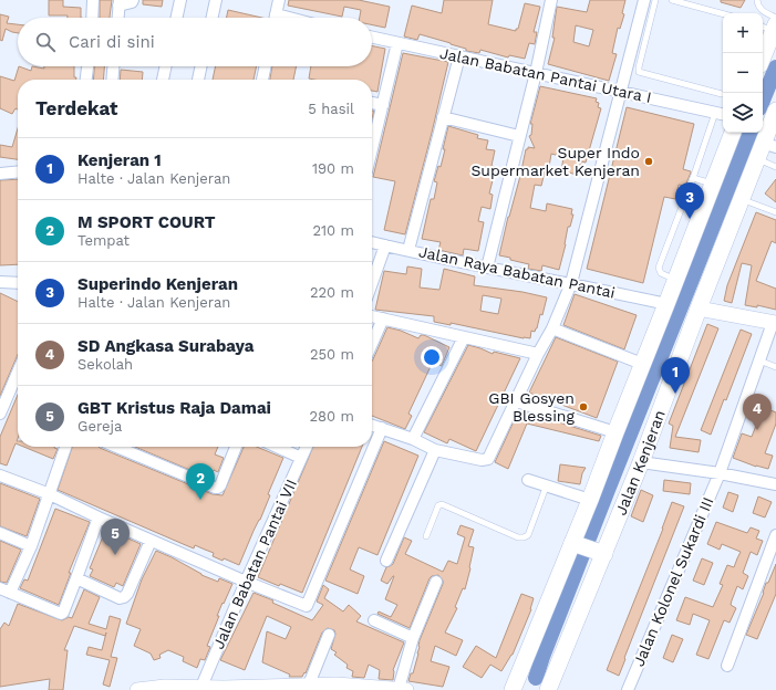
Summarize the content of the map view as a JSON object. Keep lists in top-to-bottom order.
{
  "streets": {
    "main road": ["Jalan Kenjeran"],
    "street": [
      "Jalan Babatan Pantai Utara I",
      "Jalan Raya Babatan Pantai",
      "Jalan Babatan Pantai VII",
      "Jalan Kolonel Sukardi III"
    ]
  },
  "crossings": [
    ["Jalan Kenjeran", "Jalan Kolonel Sukardi III"]
  ],
  "places": ["Super Indo Supermarket Kenjeran", "GBI Gosyen Blessing"],
  "page": {
    "map_buttons": ["+", "−"],
    "search": "Cari di sini",
    "heading": ["Terdekat", "5 hasil"],
    "list": [
      {
        "mark": "1",
        "name": "Kenjeran 1",
        "note": "Halte · Jalan Kenjeran",
        "value": "190 m"
      },
      {
        "mark": "2",
        "name": "M SPORT COURT",
        "note": "Tempat",
        "value": "210 m"
      },
      {
        "mark": "3",
        "name": "Superindo Kenjeran",
        "note": "Halte · Jalan Kenjeran",
        "value": "220 m"
      },
      {
        "mark": "4",
        "name": "SD Angkasa Surabaya",
        "note": "Sekolah",
        "value": "250 m"
      },
      {
        "mark": "5",
        "name": "GBT Kristus Raja Damai",
        "note": "Gereja",
        "value": "280 m"
      }
    ],
    "pins": [
      "3",
      "1",
      "4",
      "2",
      "5"
    ]
  }
}
